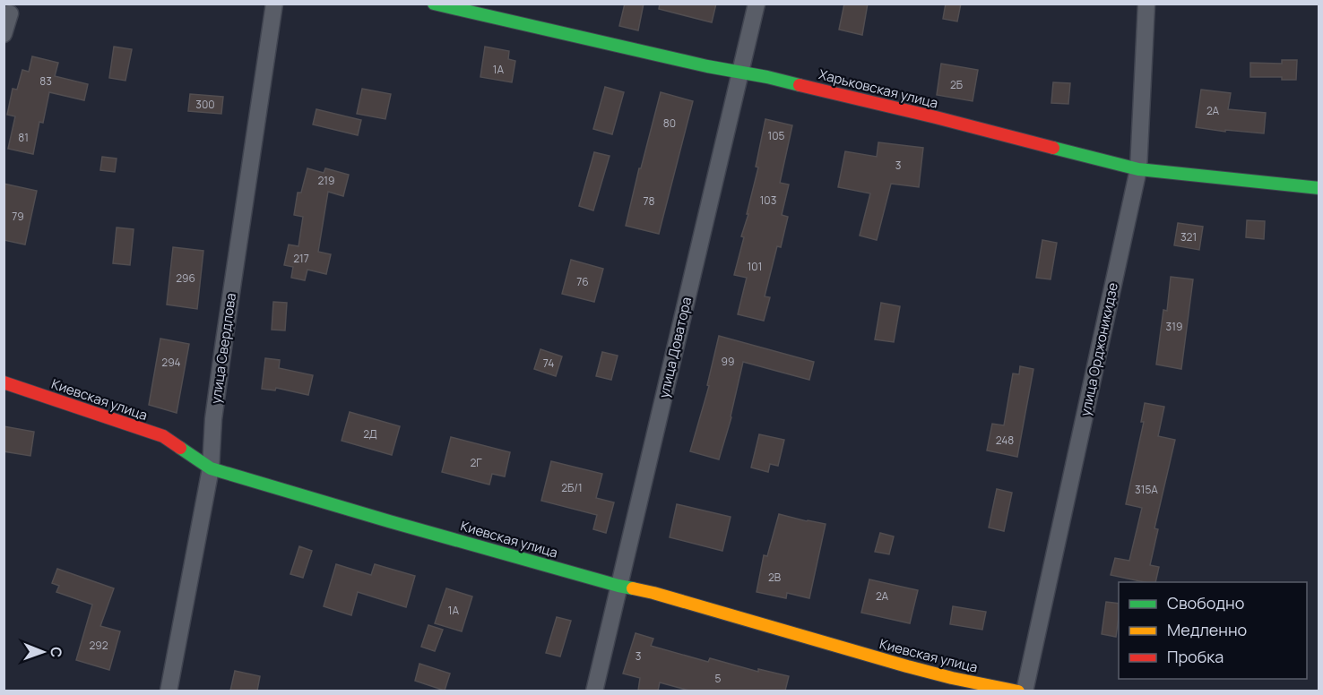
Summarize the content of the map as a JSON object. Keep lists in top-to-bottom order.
{
  "streets": {
    "street": [
      "Харьковская улица",
      "улица Доватора",
      "улица Свердлова",
      "улица Орджоникидзе",
      "Киевская улица"
    ]
  },
  "crossings": [
    ["Харьковская улица", "улица Доватора"],
    ["Харьковская улица", "улица Орджоникидзе"],
    ["улица Доватора", "Киевская улица"],
    ["улица Свердлова", "Киевская улица"]
  ],
  "house_numbers": [
    "1А",
    "83",
    "2Б",
    "300",
    "2А",
    "80",
    "105",
    "81",
    "3",
    "219",
    "103",
    "78",
    "79",
    "321",
    "217",
    "101",
    "296",
    "76",
    "319",
    "99",
    "294",
    "74",
    "2Д",
    "248",
    "2Г",
    "2Б/1",
    "315А",
    "2В",
    "2А",
    "1А",
    "292",
    "3",
    "5"
  ],
  "legend": ["Свободно", "Медленно", "Пробка"],
  "north": "right"
}
